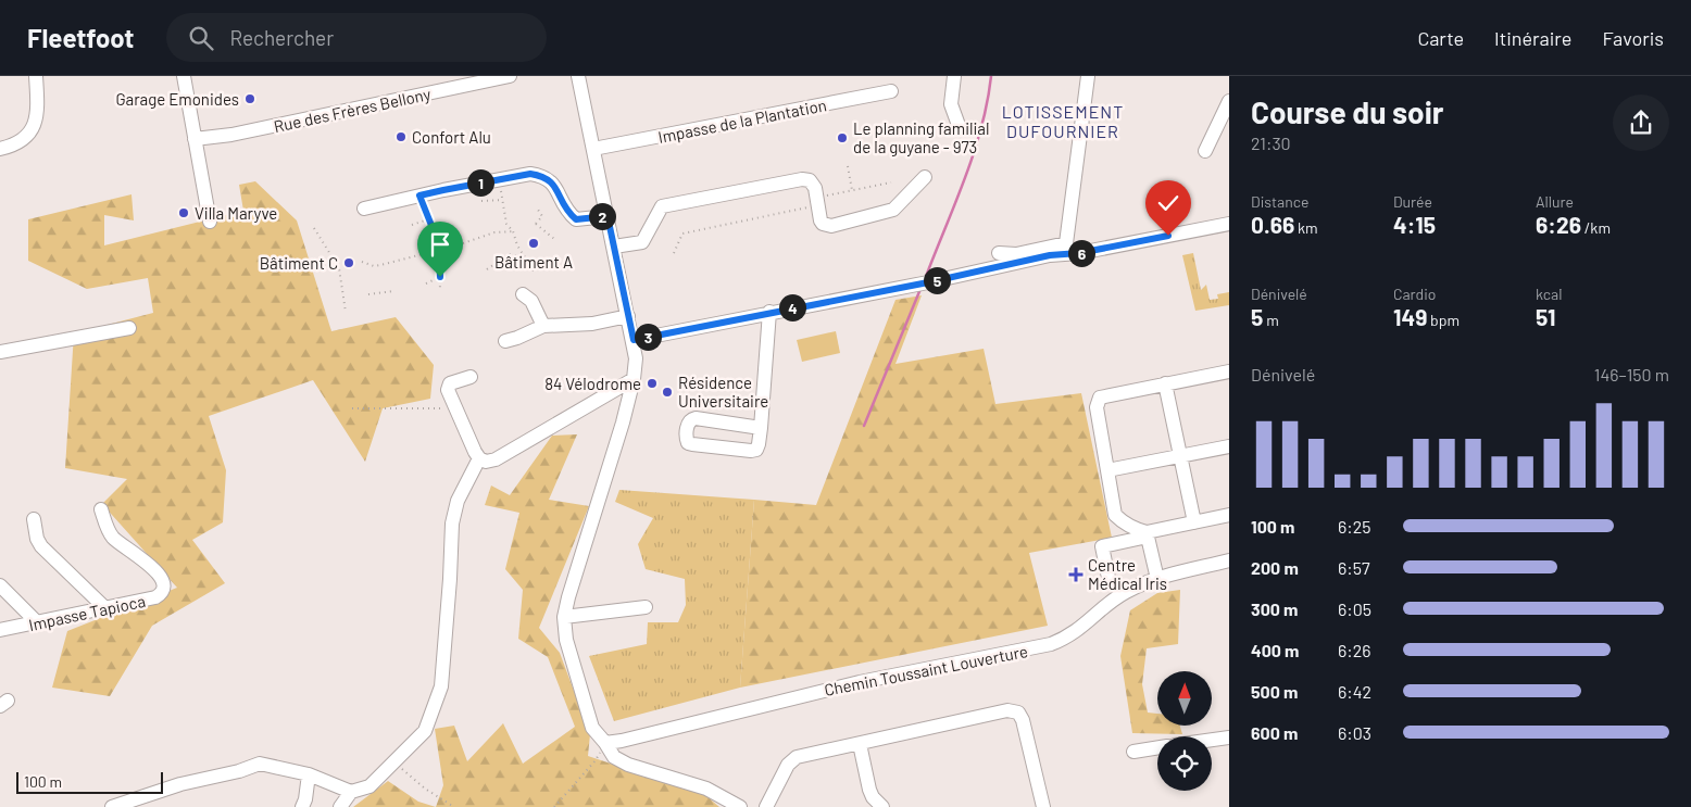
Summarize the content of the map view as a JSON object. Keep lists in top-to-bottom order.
{
  "streets": {
    "street": [
      "Rue des Frères Bellony",
      "Impasse de la Plantation",
      "Impasse Tapioca",
      "Chemin Toussaint Louverture"
    ]
  },
  "districts": ["LOTISSEMENT DUFOURNIER"],
  "places": {
    "other": [
      "Garage Emonides",
      "Confort Alu",
      "Le planning familial de la guyane - 973",
      "Villa Maryve",
      "Bâtiment A",
      "Bâtiment C",
      "84 Vélodrome",
      "Résidence Universitaire"
    ],
    "health": ["Centre Médical Iris"]
  },
  "scale_bar": "100 m",
  "north": "top",
  "page": {
    "header": "Fleetfoot",
    "search": "Rechercher",
    "nav": ["Carte", "Itinéraire", "Favoris"],
    "heading": ["Course du soir", "21:30"],
    "stats": [
      ["Distance", "0.66 km"],
      ["Durée", "4:15"],
      ["Allure", "6:26 /km"],
      ["Dénivelé", "5 m"],
      ["Cardio", "149 bpm"],
      ["kcal", "51"]
    ],
    "pins": [
      "1",
      "2",
      "6",
      "5",
      "4",
      "3"
    ],
    "chart": ["Dénivelé", "146–150 m"],
    "list": [
      {
        "name": "100 m",
        "note": "6:25"
      },
      {
        "name": "200 m",
        "note": "6:57"
      },
      {
        "name": "300 m",
        "note": "6:05"
      },
      {
        "name": "400 m",
        "note": "6:26"
      },
      {
        "name": "500 m",
        "note": "6:42"
      },
      {
        "name": "600 m",
        "note": "6:03"
      }
    ],
    "scale": "100 m"
  }
}
